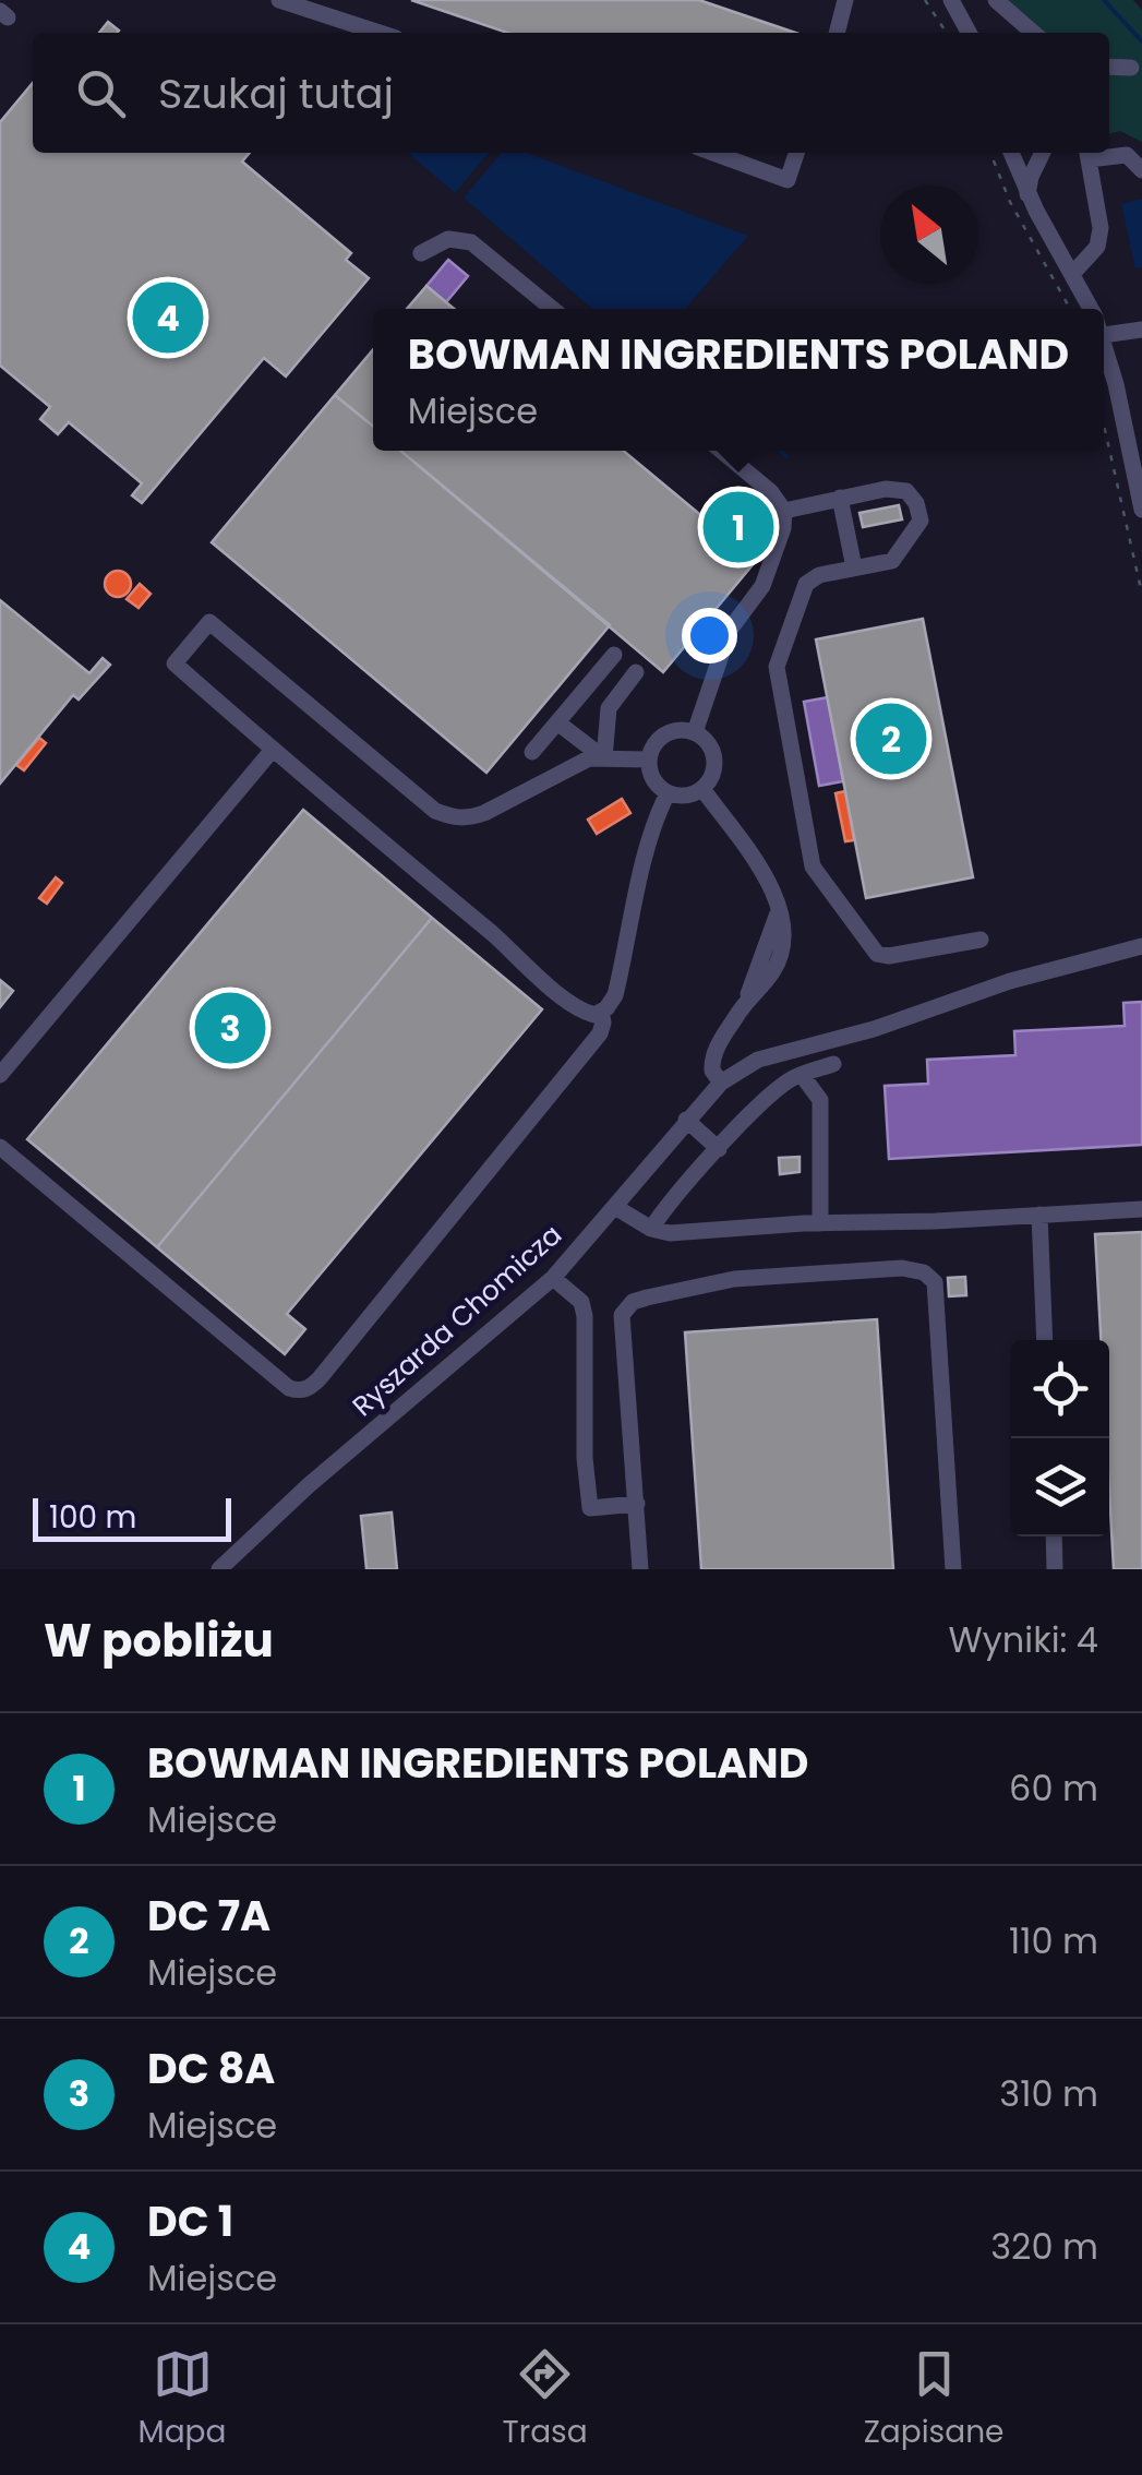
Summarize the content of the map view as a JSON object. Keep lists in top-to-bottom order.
{
  "streets": {
    "street": ["Ryszarda Chomicza"]
  },
  "scale_bar": "100 m",
  "north": "top left",
  "page": {
    "search": "Szukaj tutaj",
    "pins": [
      "4",
      "1",
      "2",
      "3"
    ],
    "popup": ["BOWMAN INGREDIENTS POLAND", "Miejsce"],
    "scale": "100 m",
    "heading": ["W pobliżu", "Wyniki: 4"],
    "list": [
      {
        "mark": "1",
        "name": "BOWMAN INGREDIENTS POLAND",
        "note": "Miejsce",
        "value": "60 m"
      },
      {
        "mark": "2",
        "name": "DC 7A",
        "note": "Miejsce",
        "value": "110 m"
      },
      {
        "mark": "3",
        "name": "DC 8A",
        "note": "Miejsce",
        "value": "310 m"
      },
      {
        "mark": "4",
        "name": "DC 1",
        "note": "Miejsce",
        "value": "320 m"
      }
    ],
    "nav": ["Mapa", "Trasa", "Zapisane"]
  }
}
